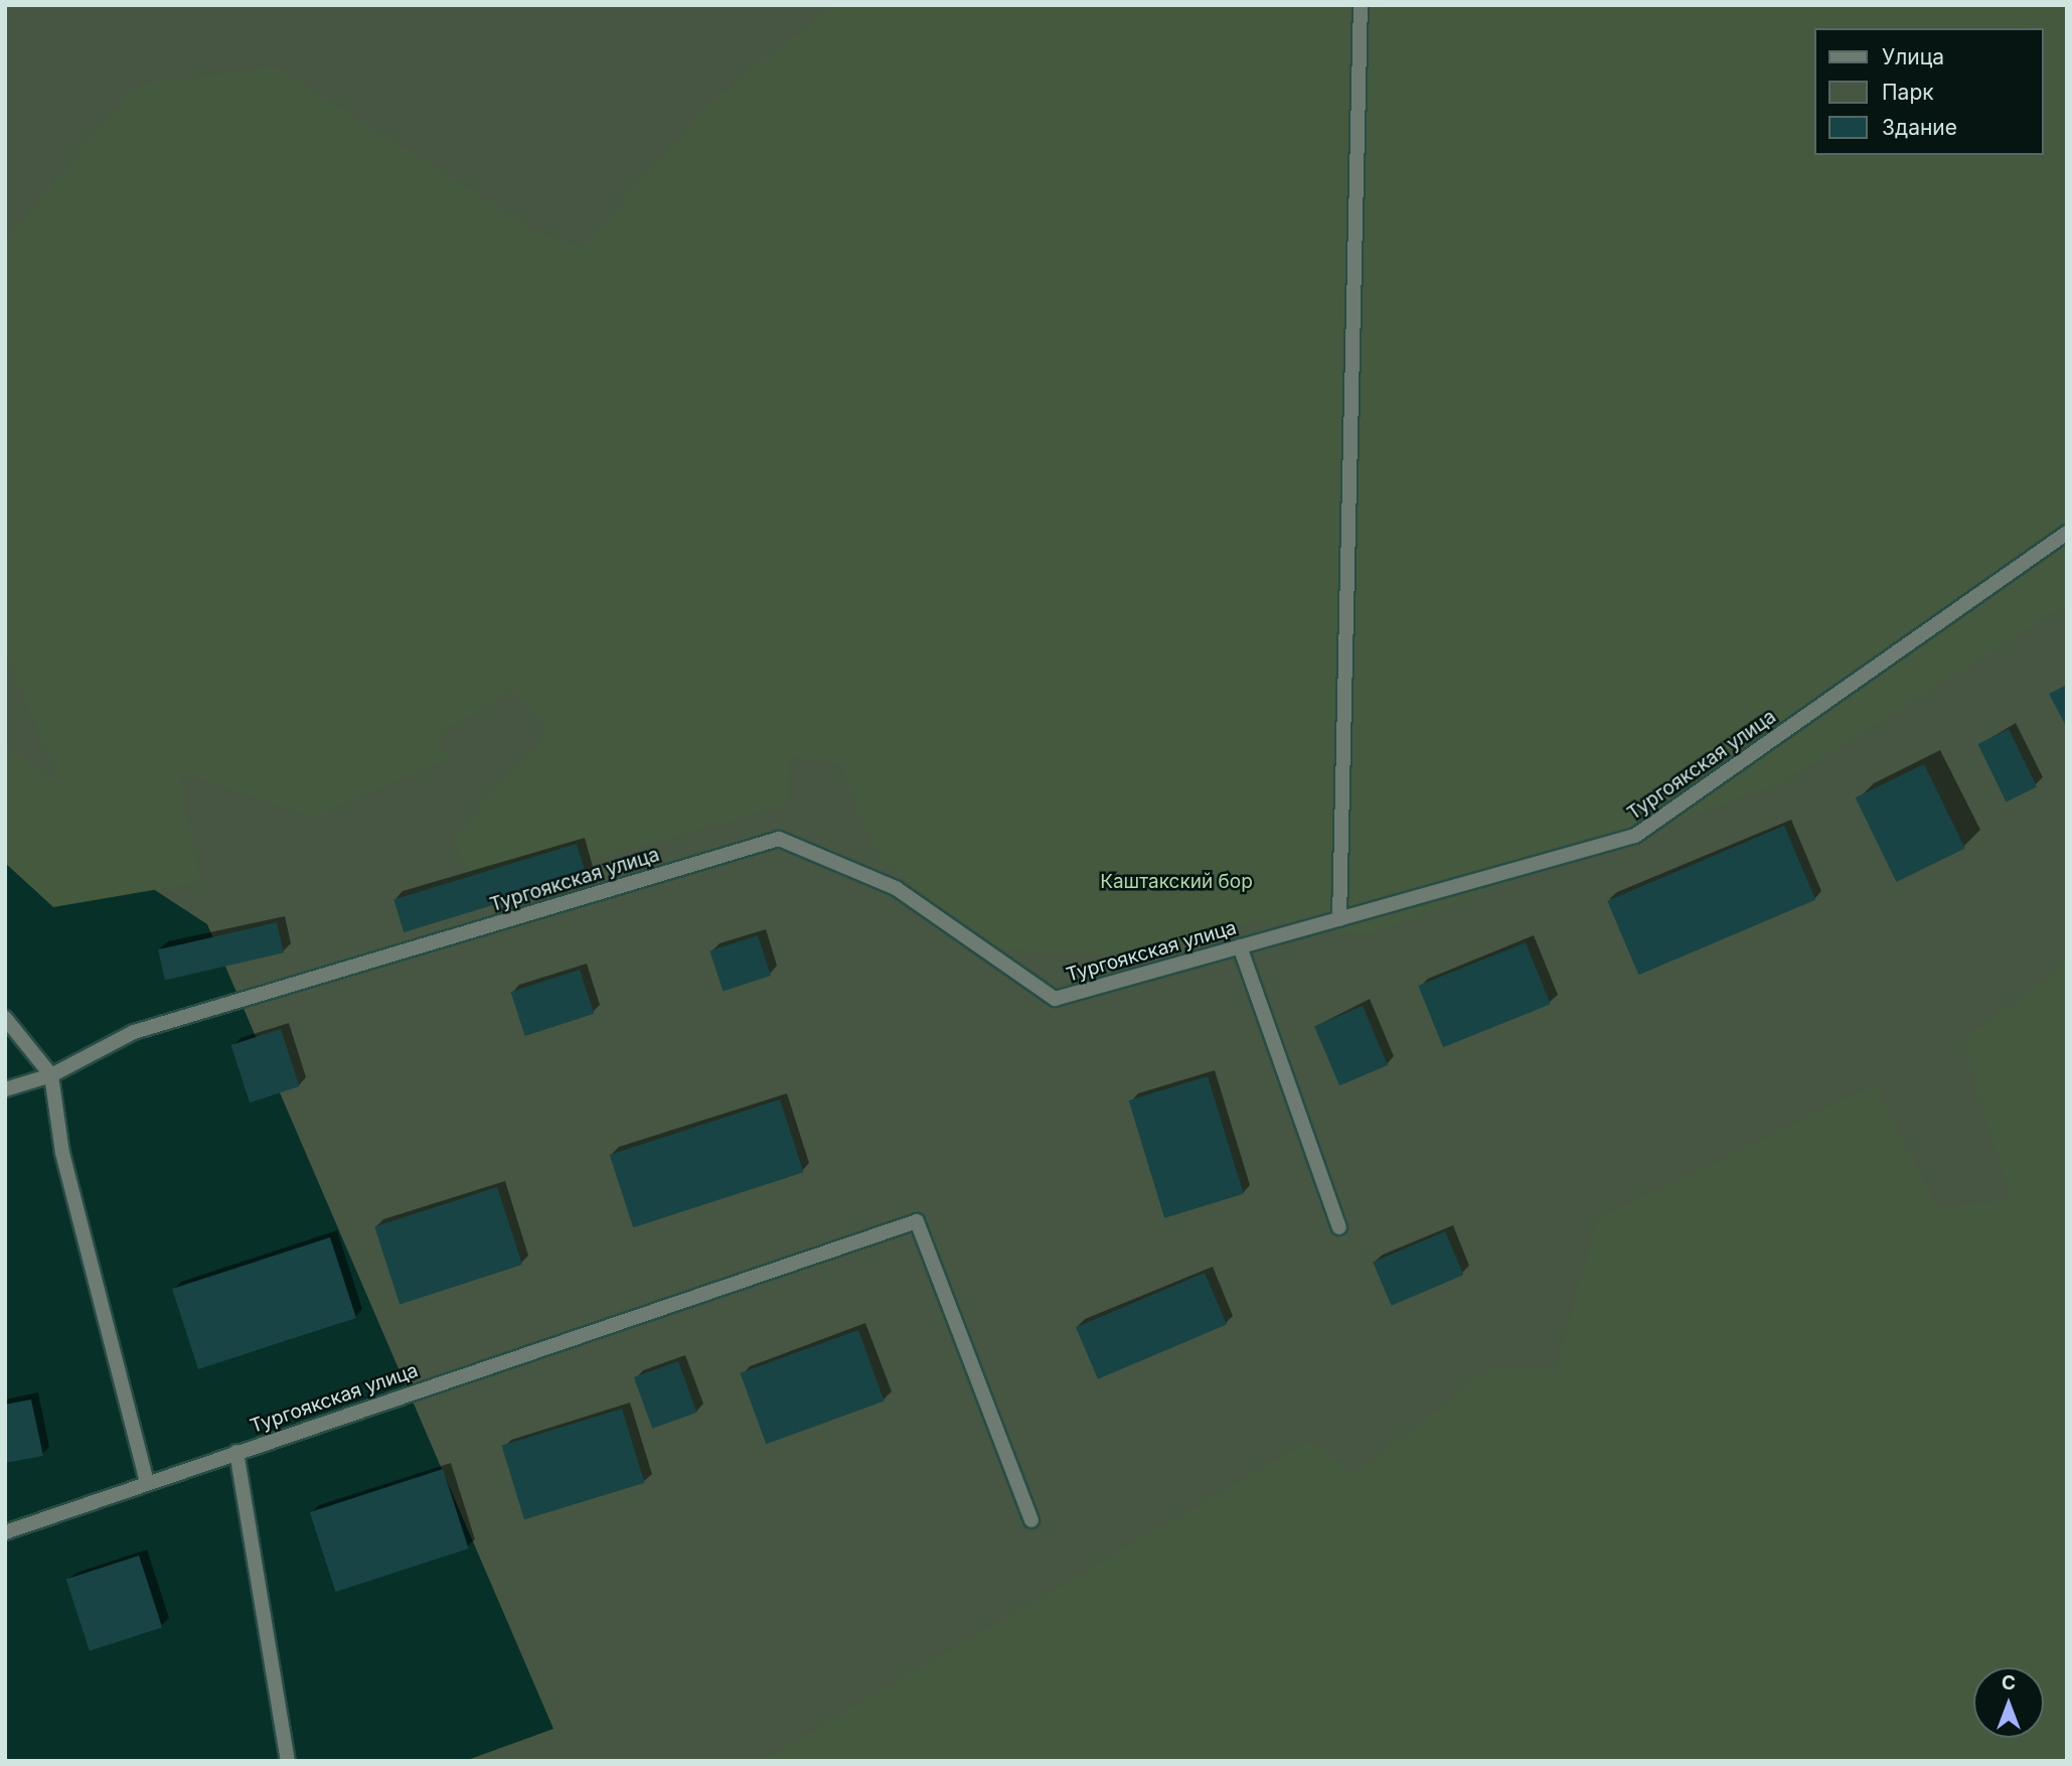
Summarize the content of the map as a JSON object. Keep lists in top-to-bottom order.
{
  "streets": {
    "street": ["Тургоякская улица"]
  },
  "parks": ["Каштакский бор"],
  "legend": ["Улица", "Парк", "Здание"],
  "north": "top"
}
